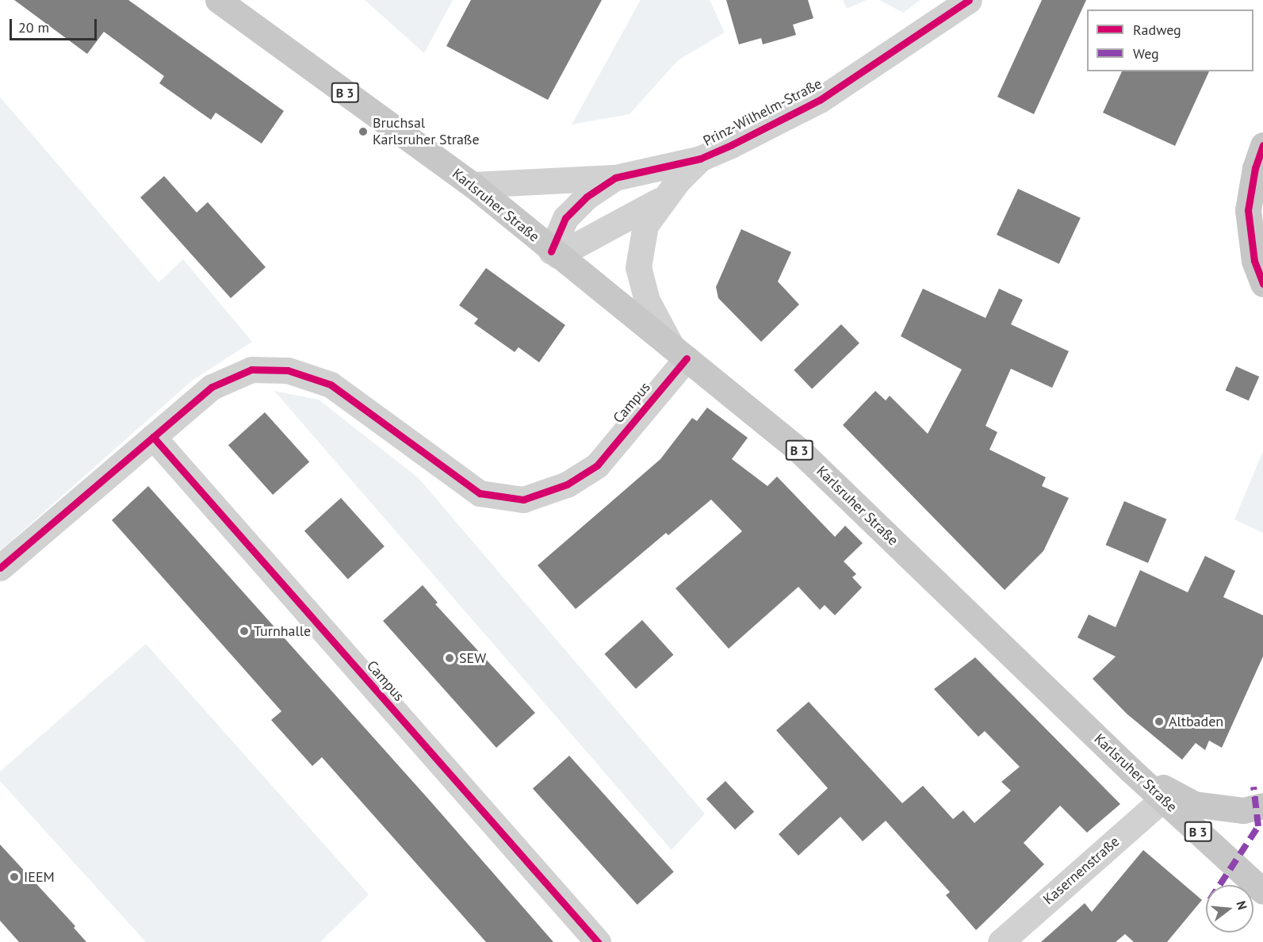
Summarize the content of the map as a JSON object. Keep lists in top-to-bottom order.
{
  "streets": {
    "main road": ["B 3", "Karlsruher Straße"],
    "street": ["Prinz-Wilhelm-Straße", "Campus", "Kasernenstraße"]
  },
  "crossings": [
    ["Prinz-Wilhelm-Straße", "Karlsruher Straße"],
    ["Karlsruher Straße", "Campus"],
    ["Karlsruher Straße", "Kasernenstraße"]
  ],
  "places": [
    "Bruchsal Karlsruher Straße",
    "Turnhalle",
    "SEW",
    "Altbaden",
    "IEEM"
  ],
  "legend": ["Radweg", "Weg"],
  "scale_bar": "20 m",
  "north": "right"
}
